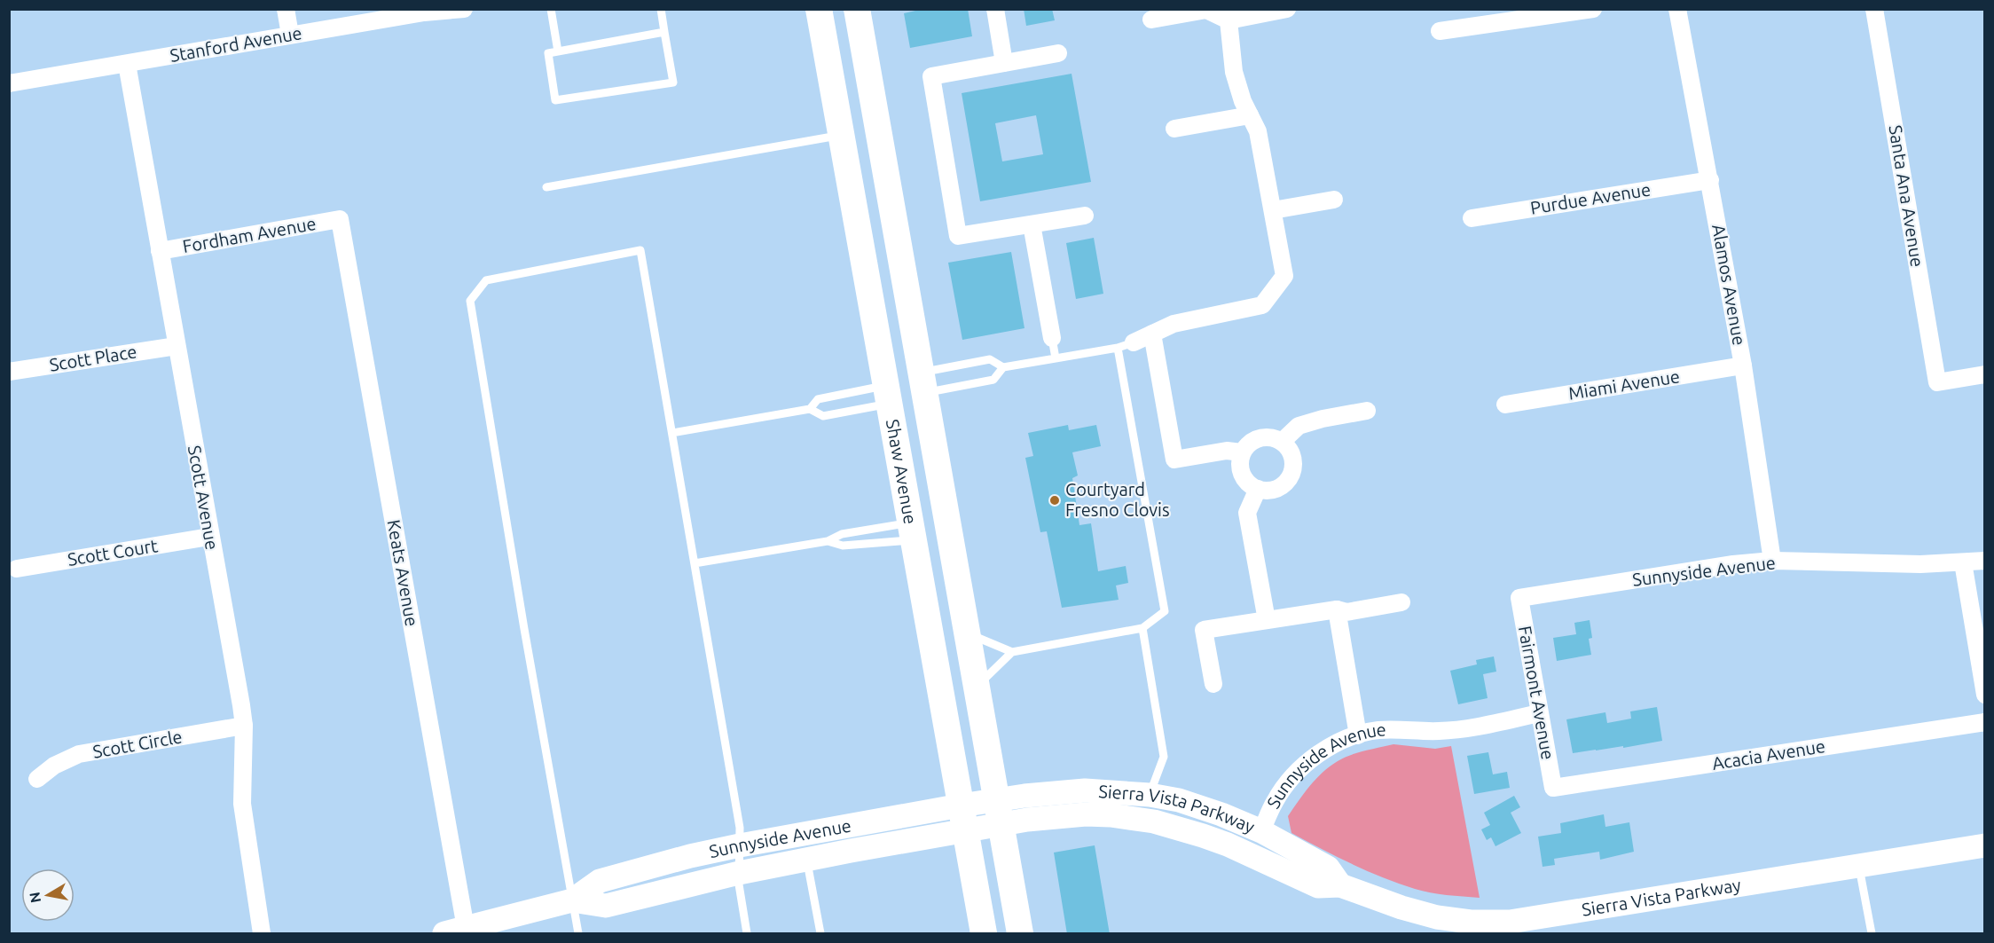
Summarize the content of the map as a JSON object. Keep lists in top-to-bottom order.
{
  "streets": {
    "main road": ["Shaw Avenue", "Sunnyside Avenue", "Sierra Vista Parkway"],
    "street": [
      "Stanford Avenue",
      "Santa Ana Avenue",
      "Purdue Avenue",
      "Fordham Avenue",
      "Alamos Avenue",
      "Scott Place",
      "Miami Avenue",
      "Scott Avenue",
      "Scott Court",
      "Keats Avenue",
      "Fairmont Avenue",
      "Scott Circle",
      "Acacia Avenue"
    ]
  },
  "crossings": [
    ["Stanford Avenue", "Scott Avenue"],
    ["Purdue Avenue", "Alamos Avenue"],
    ["Fordham Avenue", "Scott Avenue"],
    ["Fordham Avenue", "Keats Avenue"],
    ["Alamos Avenue", "Miami Avenue"],
    ["Alamos Avenue", "Sunnyside Avenue"],
    ["Scott Place", "Scott Avenue"],
    ["Shaw Avenue", "Sunnyside Avenue"],
    ["Shaw Avenue", "Sierra Vista Parkway"],
    ["Scott Avenue", "Scott Court"],
    ["Scott Avenue", "Scott Circle"],
    ["Sunnyside Avenue", "Keats Avenue"],
    ["Sunnyside Avenue", "Fairmont Avenue"],
    ["Sunnyside Avenue", "Sierra Vista Parkway"],
    ["Fairmont Avenue", "Acacia Avenue"]
  ],
  "places": ["Courtyard Fresno Clovis"],
  "north": "left"
}
